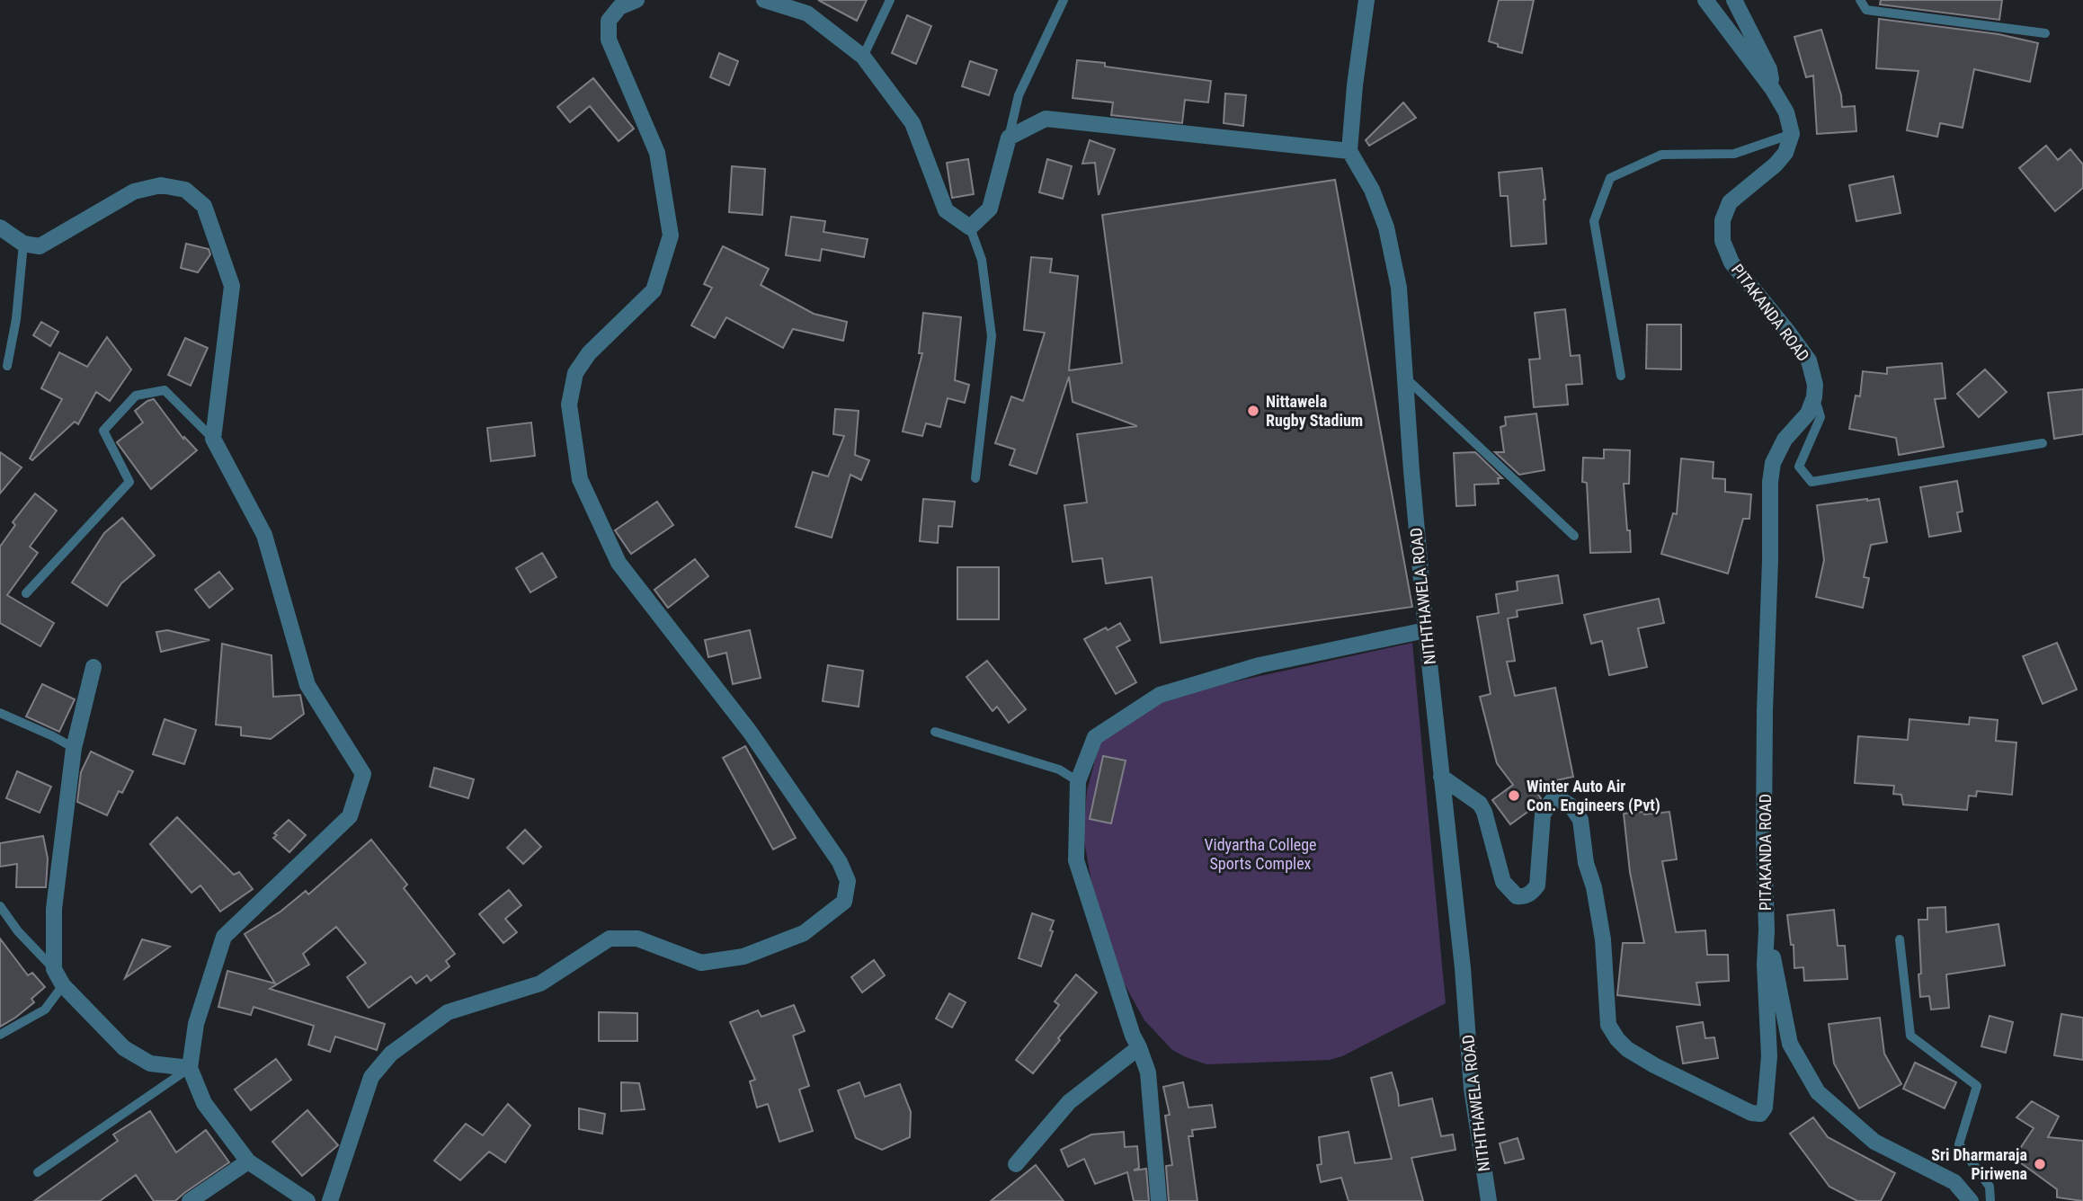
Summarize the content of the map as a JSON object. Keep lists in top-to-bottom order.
{
  "streets": {
    "street": ["PITAKANDA ROAD", "NITHTHAWELA ROAD"]
  },
  "crossings": [
    ["PITAKANDA ROAD", "NITHTHAWELA ROAD"]
  ],
  "parks": ["Vidyartha College Sports Complex"],
  "places": ["Nittawela Rugby Stadium", "Winter Auto Air Con. Engineers (Pvt)", "Sri Dharmaraja Piriwena"]
}
